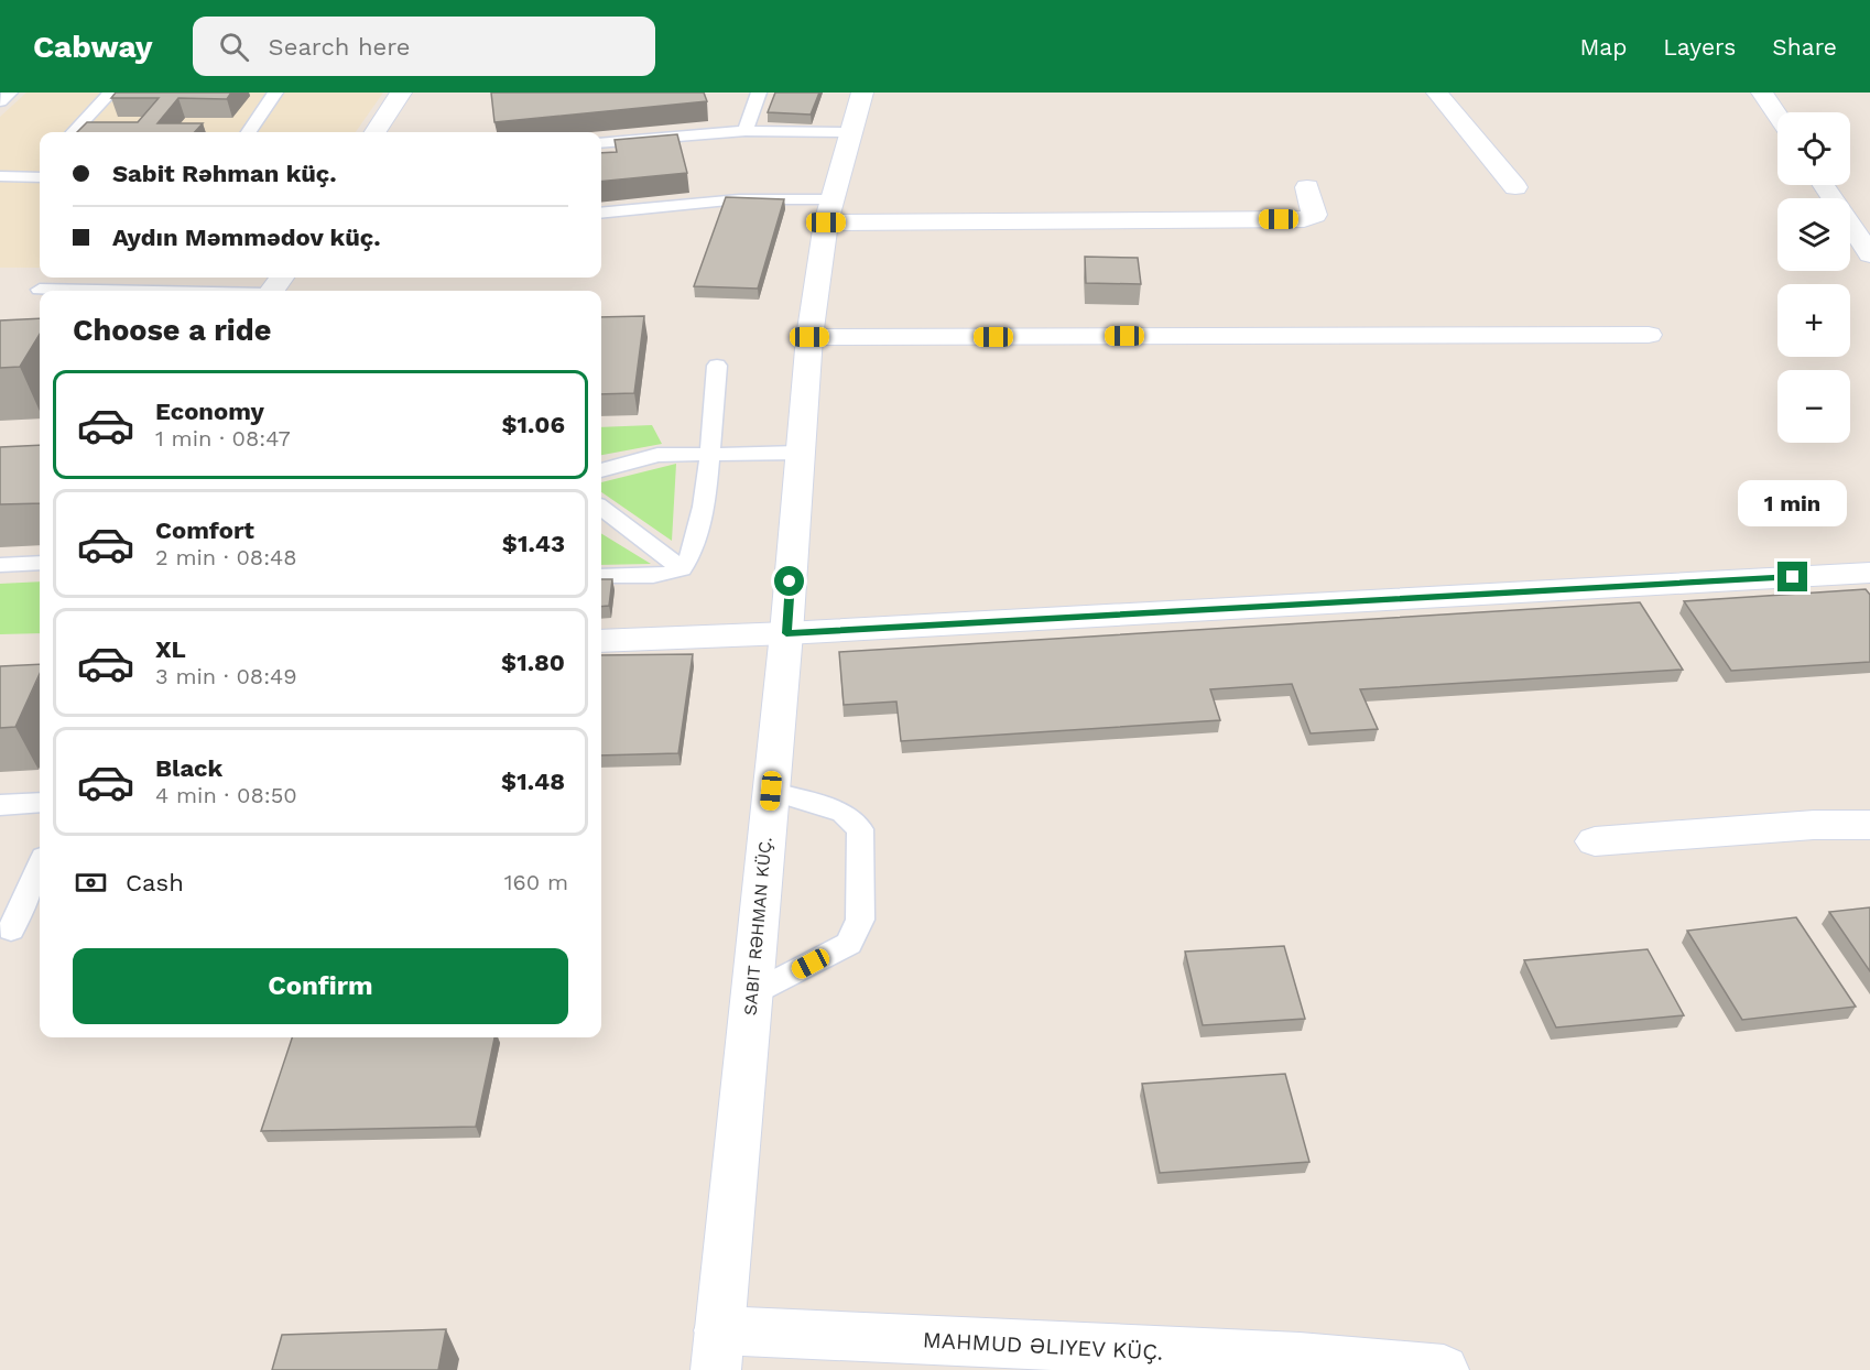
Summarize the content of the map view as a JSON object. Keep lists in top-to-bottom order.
{
  "streets": {
    "street": ["SABIT RƏHMAN KÜÇ.", "MAHMUD ƏLIYEV KÜÇ."]
  },
  "crossings": [
    ["SABIT RƏHMAN KÜÇ.", "MAHMUD ƏLIYEV KÜÇ."]
  ],
  "page": {
    "header": "Cabway",
    "search": "Search here",
    "nav": ["Map", "Layers", "Share"],
    "map_buttons": ["+", "−"],
    "banner": ["Sabit Rəhman küç.", "Aydın Məmmədov küç."],
    "heading": "Choose a ride",
    "list": [
      {
        "name": "Economy",
        "note": "1 min · 08:47",
        "value": "$1.06"
      },
      {
        "name": "Comfort",
        "note": "2 min · 08:48",
        "value": "$1.43"
      },
      {
        "name": "XL",
        "note": "3 min · 08:49",
        "value": "$1.80"
      },
      {
        "name": "Black",
        "note": "4 min · 08:50",
        "value": "$1.48"
      }
    ],
    "bubble": "1 min",
    "pay": ["Cash", "160 m"],
    "buttons": "Confirm"
  }
}
